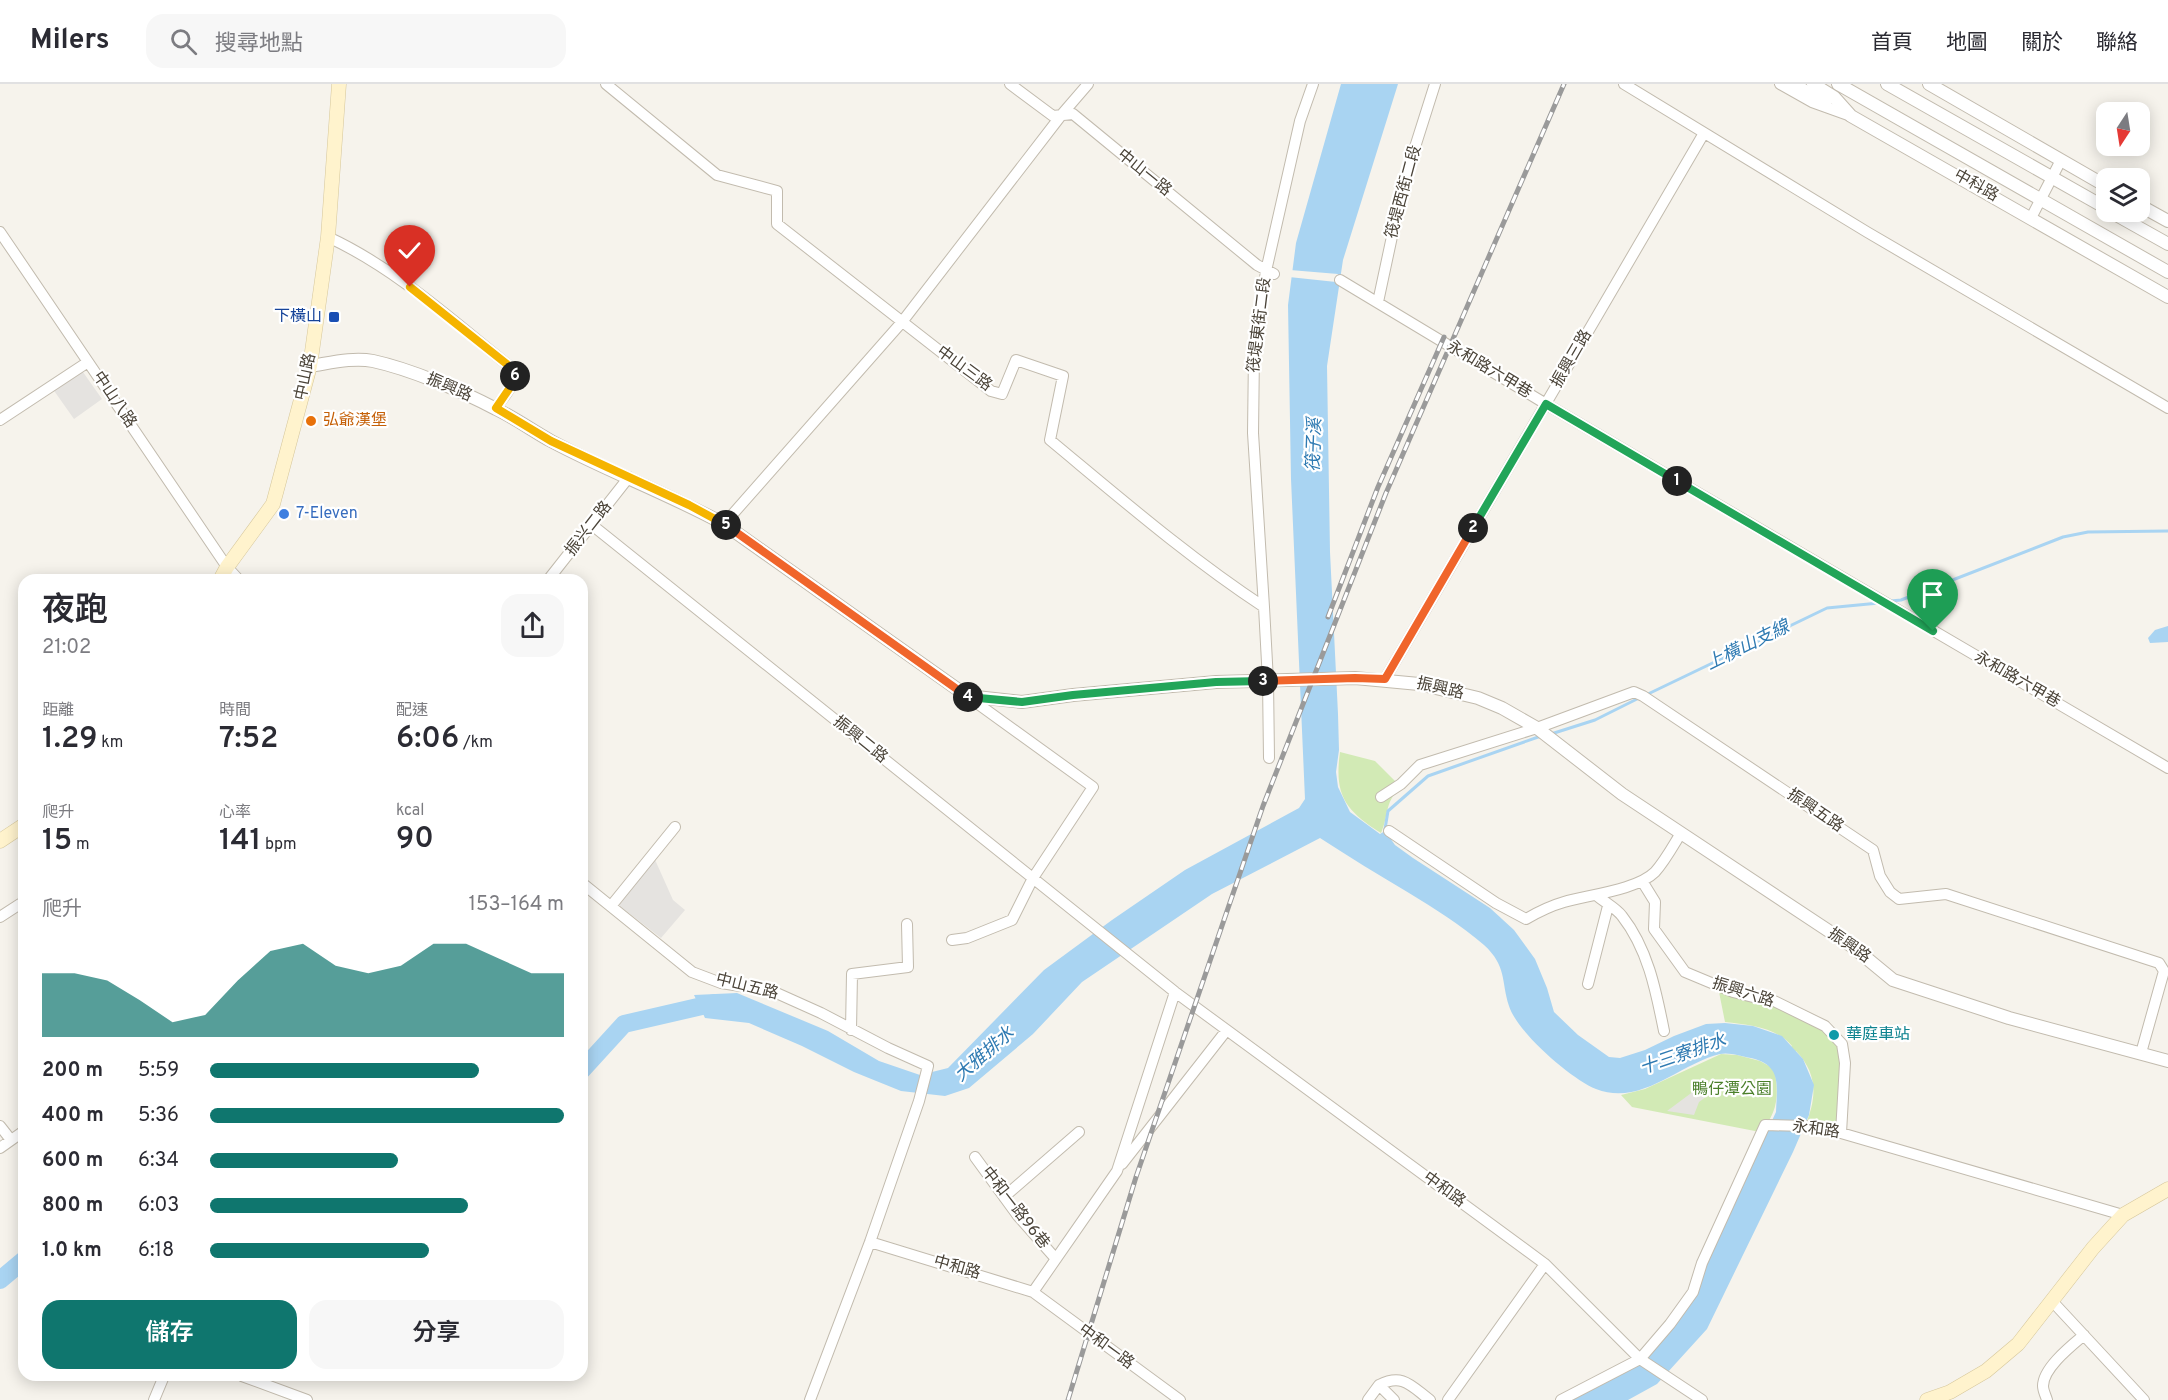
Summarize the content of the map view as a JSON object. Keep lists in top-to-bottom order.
{
  "streets": {
    "main road": ["中山路"],
    "street": [
      "中山一路",
      "中科路",
      "筏堤西街二段",
      "筏堤東街二段",
      "振興三路",
      "中山三路",
      "永和路六甲巷",
      "振興路",
      "中山八路",
      "振兴二路",
      "振興二路",
      "振興五路",
      "中山五路",
      "振興六路",
      "永和路",
      "中和路",
      "中和一路96巷",
      "中和一路"
    ]
  },
  "crossings": [
    ["中山一路", "筏堤東街二段"],
    ["筏堤西街二段", "永和路六甲巷"],
    ["筏堤東街二段", "中山三路"],
    ["振興三路", "永和路六甲巷"],
    ["振興三路", "振興路"],
    ["中山路", "振興路"],
    ["中山路", "中山八路"],
    ["振興路", "振兴二路"],
    ["振興路", "振興五路"],
    ["振兴二路", "振興二路"],
    ["振興二路", "中和路"],
    ["中山五路", "中和路"],
    ["振興六路", "永和路"],
    ["永和路", "中和路"],
    ["中和路", "中和一路"]
  ],
  "water": [
    "筏子溪",
    "上橫山支線",
    "大雅排水",
    "十三寮排水"
  ],
  "parks": ["鴨仔潭公園"],
  "places": {
    "transit": ["下橫山"],
    "other": ["弘爺漢堡", "7-Eleven", "華庭車站"]
  },
  "north": "bottom",
  "page": {
    "header": "Milers",
    "search": "搜尋地點",
    "nav": [
      "首頁",
      "地圖",
      "關於",
      "聯絡"
    ],
    "pins": [
      "6",
      "1",
      "5",
      "2",
      "3",
      "4"
    ],
    "heading": ["夜跑", "21:02"],
    "stats": [
      ["距離", "1.29 km"],
      ["時間", "7:52"],
      ["配速", "6:06 /km"],
      ["爬升", "15 m"],
      ["心率", "141 bpm"],
      ["kcal", "90"]
    ],
    "chart": ["爬升", "153–164 m"],
    "list": [
      {
        "name": "200 m",
        "note": "5:59"
      },
      {
        "name": "400 m",
        "note": "5:36"
      },
      {
        "name": "600 m",
        "note": "6:34"
      },
      {
        "name": "800 m",
        "note": "6:03"
      },
      {
        "name": "1.0 km",
        "note": "6:18"
      }
    ],
    "buttons": ["儲存", "分享"]
  }
}
